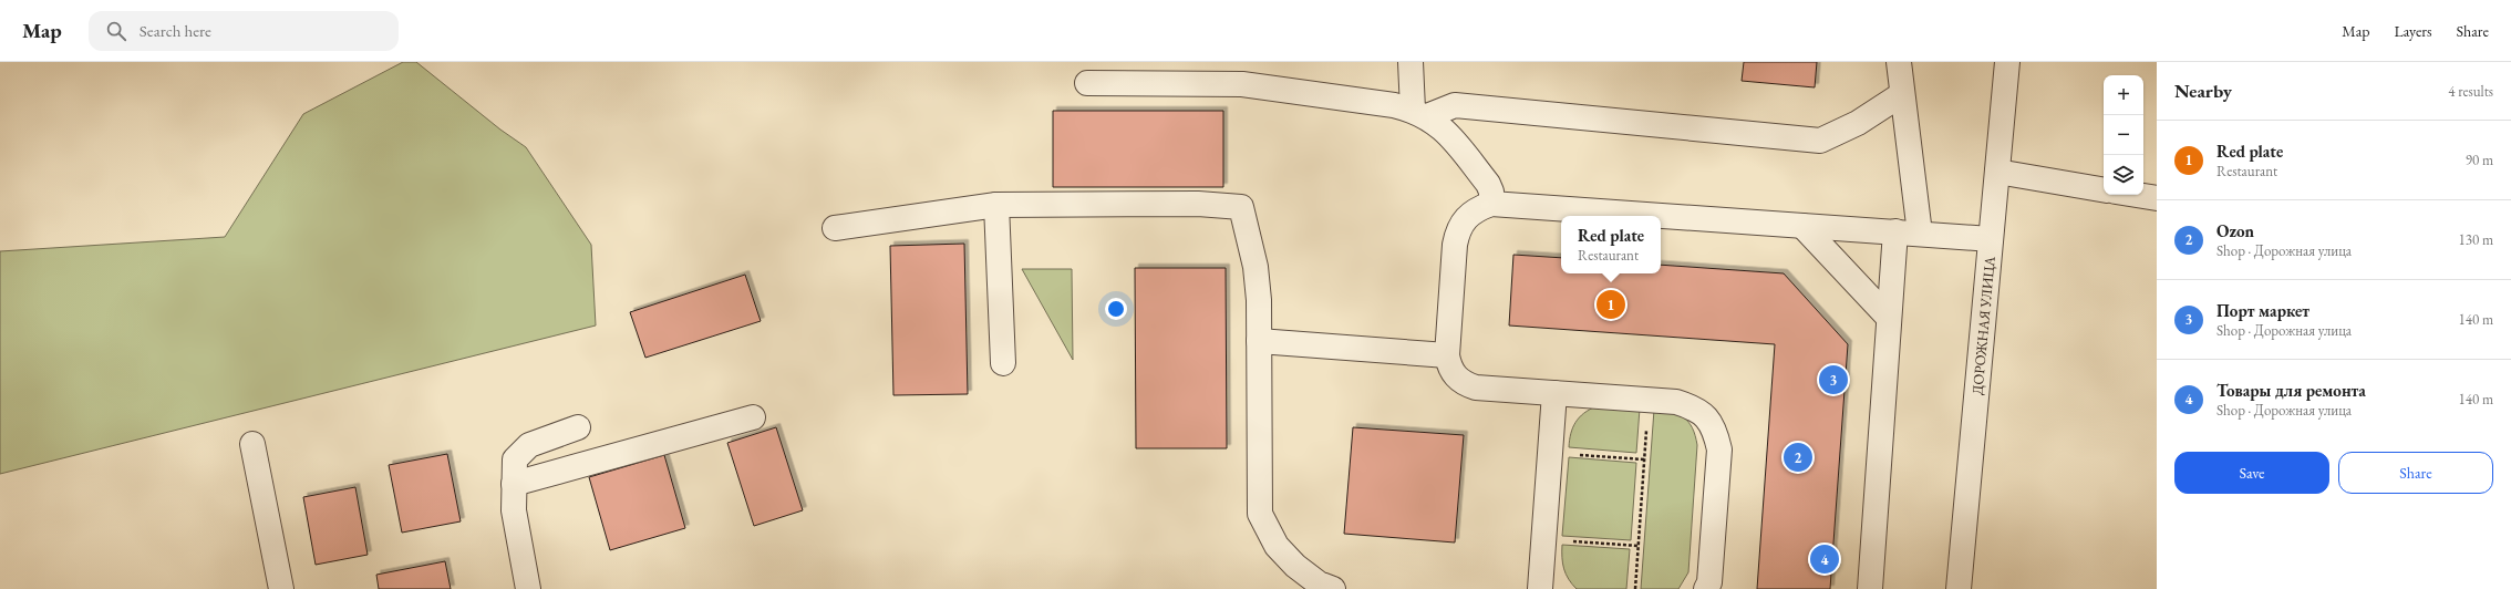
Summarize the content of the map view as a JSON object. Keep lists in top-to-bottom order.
{
  "streets": {
    "street": ["ДОРОЖНАЯ УЛИЦА"]
  },
  "page": {
    "header": "Map",
    "search": "Search here",
    "nav": ["Map", "Layers", "Share"],
    "heading": ["Nearby", "4 results"],
    "map_buttons": ["+", "−"],
    "list": [
      {
        "mark": "1",
        "name": "Red plate",
        "note": "Restaurant",
        "value": "90 m"
      },
      {
        "mark": "2",
        "name": "Ozon",
        "note": "Shop · Дорожная улица",
        "value": "130 m"
      },
      {
        "mark": "3",
        "name": "Порт маркет",
        "note": "Shop · Дорожная улица",
        "value": "140 m"
      },
      {
        "mark": "4",
        "name": "Товары для ремонта",
        "note": "Shop · Дорожная улица",
        "value": "140 m"
      }
    ],
    "popup": ["Red plate", "Restaurant"],
    "pins": [
      "1",
      "3",
      "2",
      "4"
    ],
    "buttons": ["Save", "Share"]
  }
}
